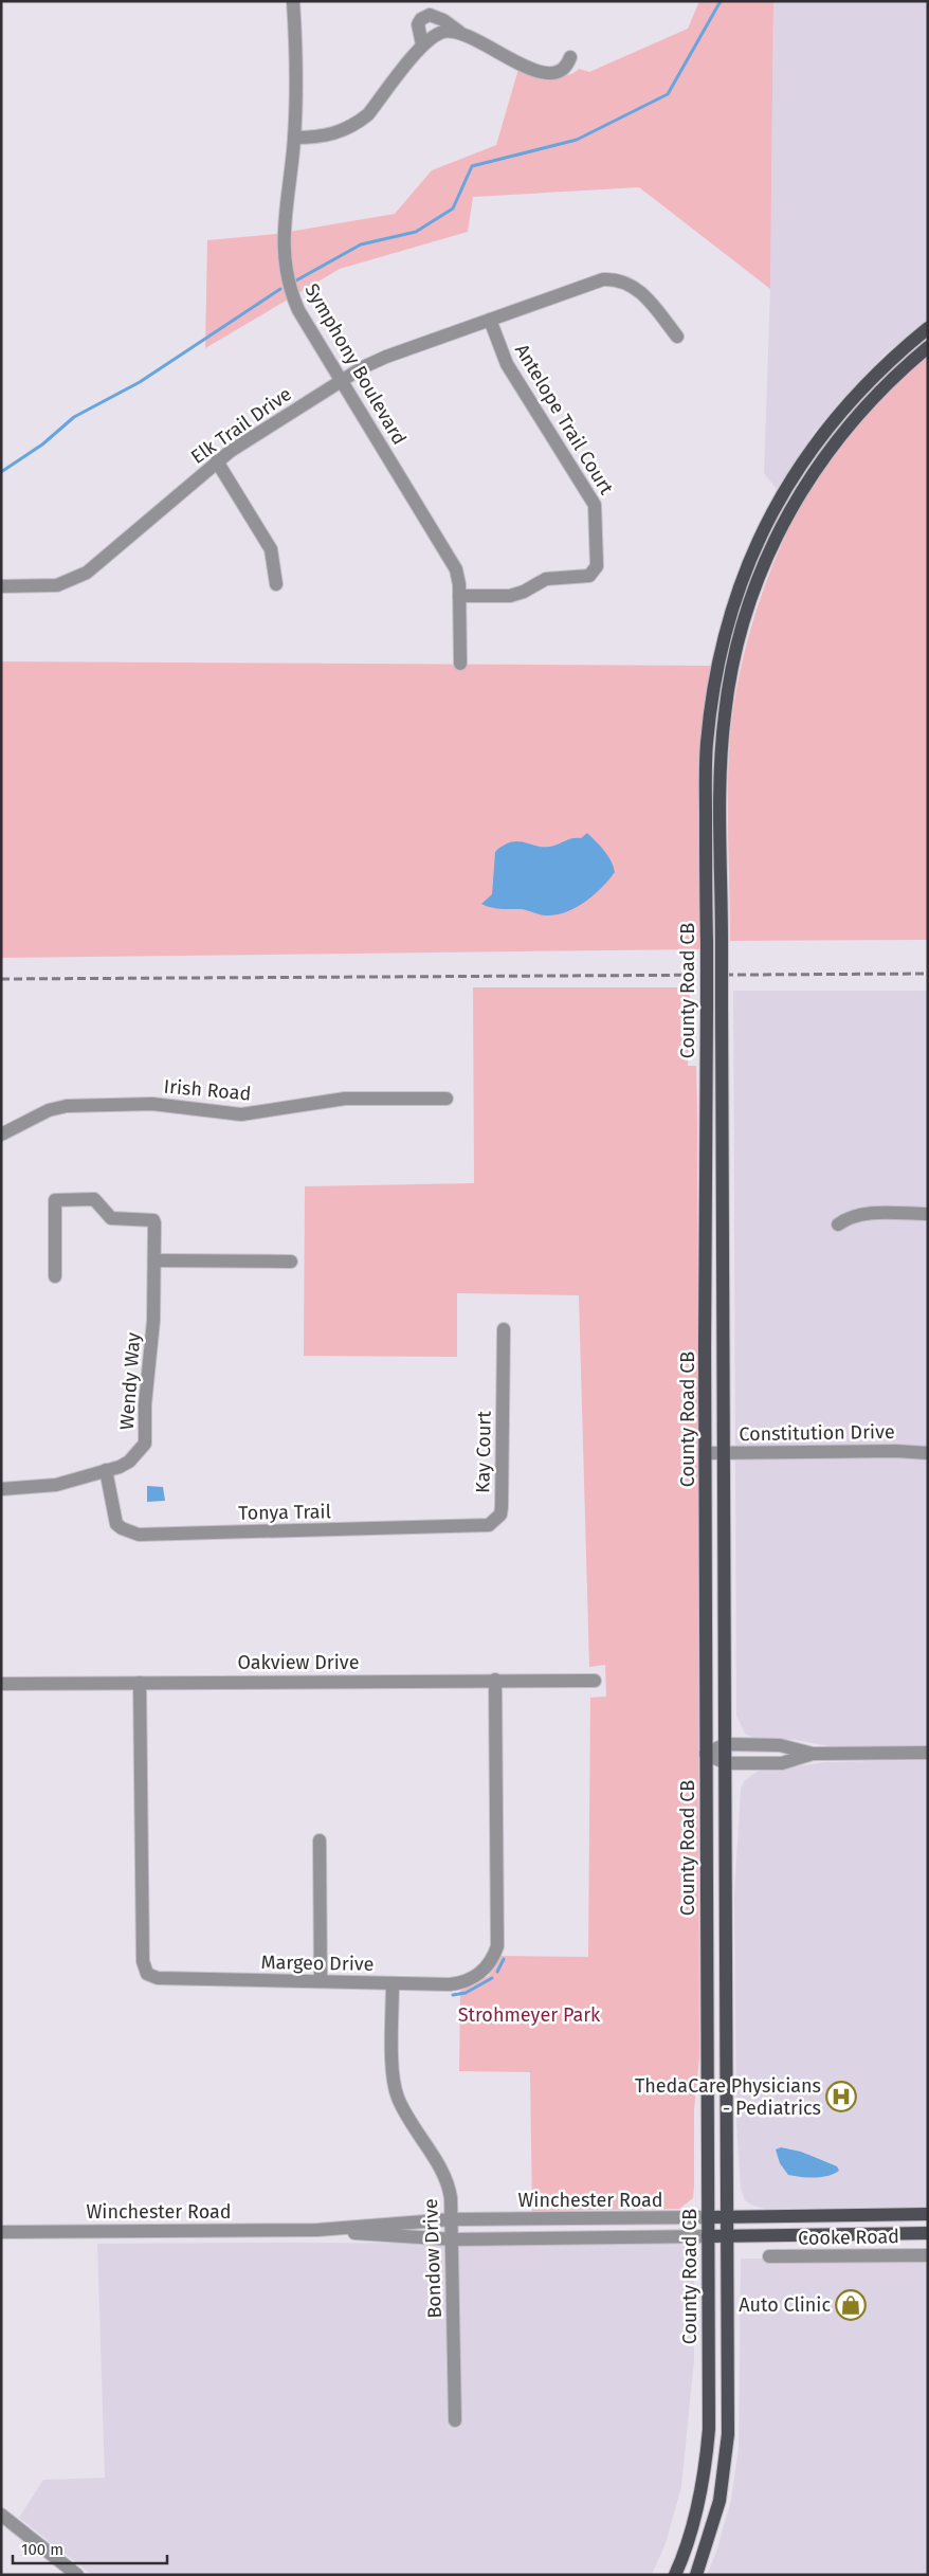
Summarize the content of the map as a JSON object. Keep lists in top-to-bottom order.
{
  "streets": {
    "main road": ["County Road CB", "Winchester Road"],
    "street": [
      "Symphony Boulevard",
      "Antelope Trail Court",
      "Elk Trail Drive",
      "Irish Road",
      "Wendy Way",
      "Constitution Drive",
      "Kay Court",
      "Tonya Trail",
      "Oakview Drive",
      "Margeo Drive",
      "Cooke Road",
      "Bondow Drive"
    ]
  },
  "crossings": [
    ["Symphony Boulevard", "Antelope Trail Court"],
    ["Symphony Boulevard", "Elk Trail Drive"],
    ["Antelope Trail Court", "Elk Trail Drive"],
    ["County Road CB", "Constitution Drive"],
    ["County Road CB", "Winchester Road"],
    ["Wendy Way", "Tonya Trail"],
    ["Kay Court", "Tonya Trail"],
    ["Oakview Drive", "Margeo Drive"],
    ["Margeo Drive", "Bondow Drive"],
    ["Winchester Road", "Bondow Drive"]
  ],
  "parks": ["Strohmeyer Park"],
  "places": {
    "hospital": ["ThedaCare Physicians - Pediatrics"],
    "shop": ["Auto Clinic"]
  },
  "scale_bar": "100 m"
}
